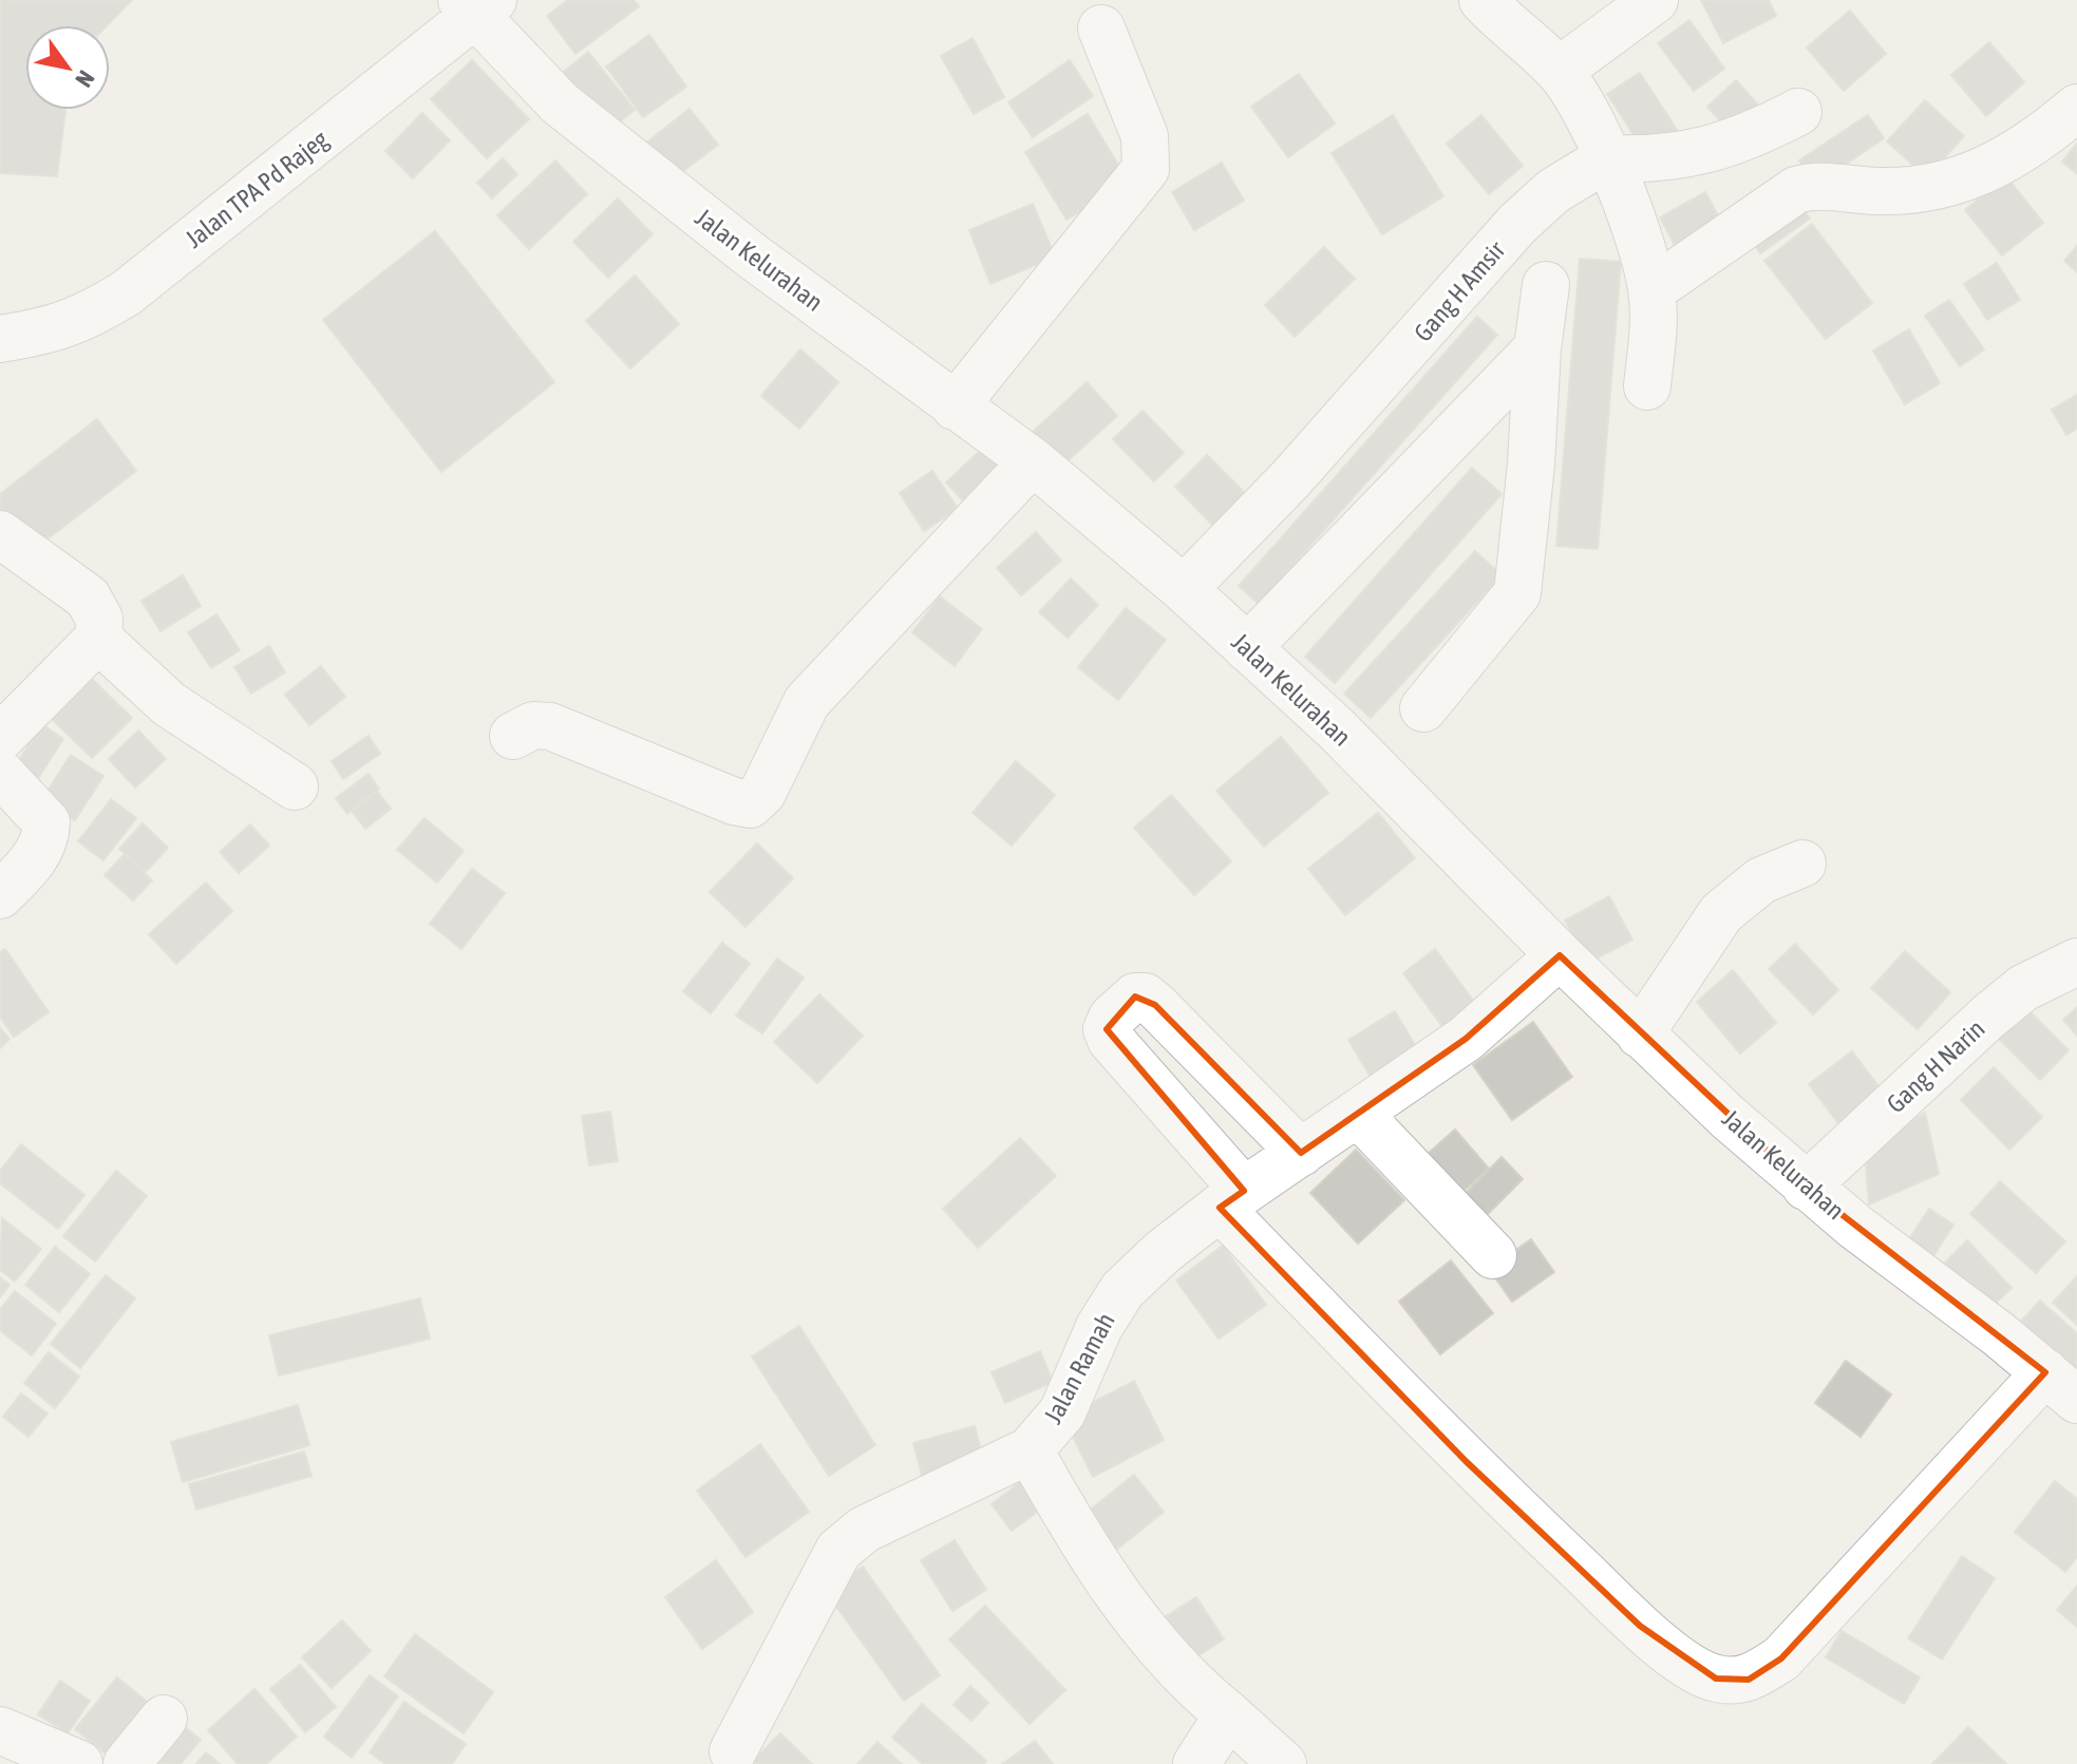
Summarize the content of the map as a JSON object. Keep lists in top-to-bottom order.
{
  "streets": {
    "street": [
      "Jalan TPA Pd Rajeg",
      "Jalan Kelurahan",
      "Gang H Amsir",
      "Gang H Narin",
      "Jalan Ramah"
    ]
  },
  "crossings": [
    ["Jalan TPA Pd Rajeg", "Jalan Kelurahan"],
    ["Jalan Kelurahan", "Gang H Amsir"],
    ["Jalan Kelurahan", "Gang H Narin"],
    ["Jalan Kelurahan", "Jalan Ramah"]
  ],
  "north": "bottom right"
}
